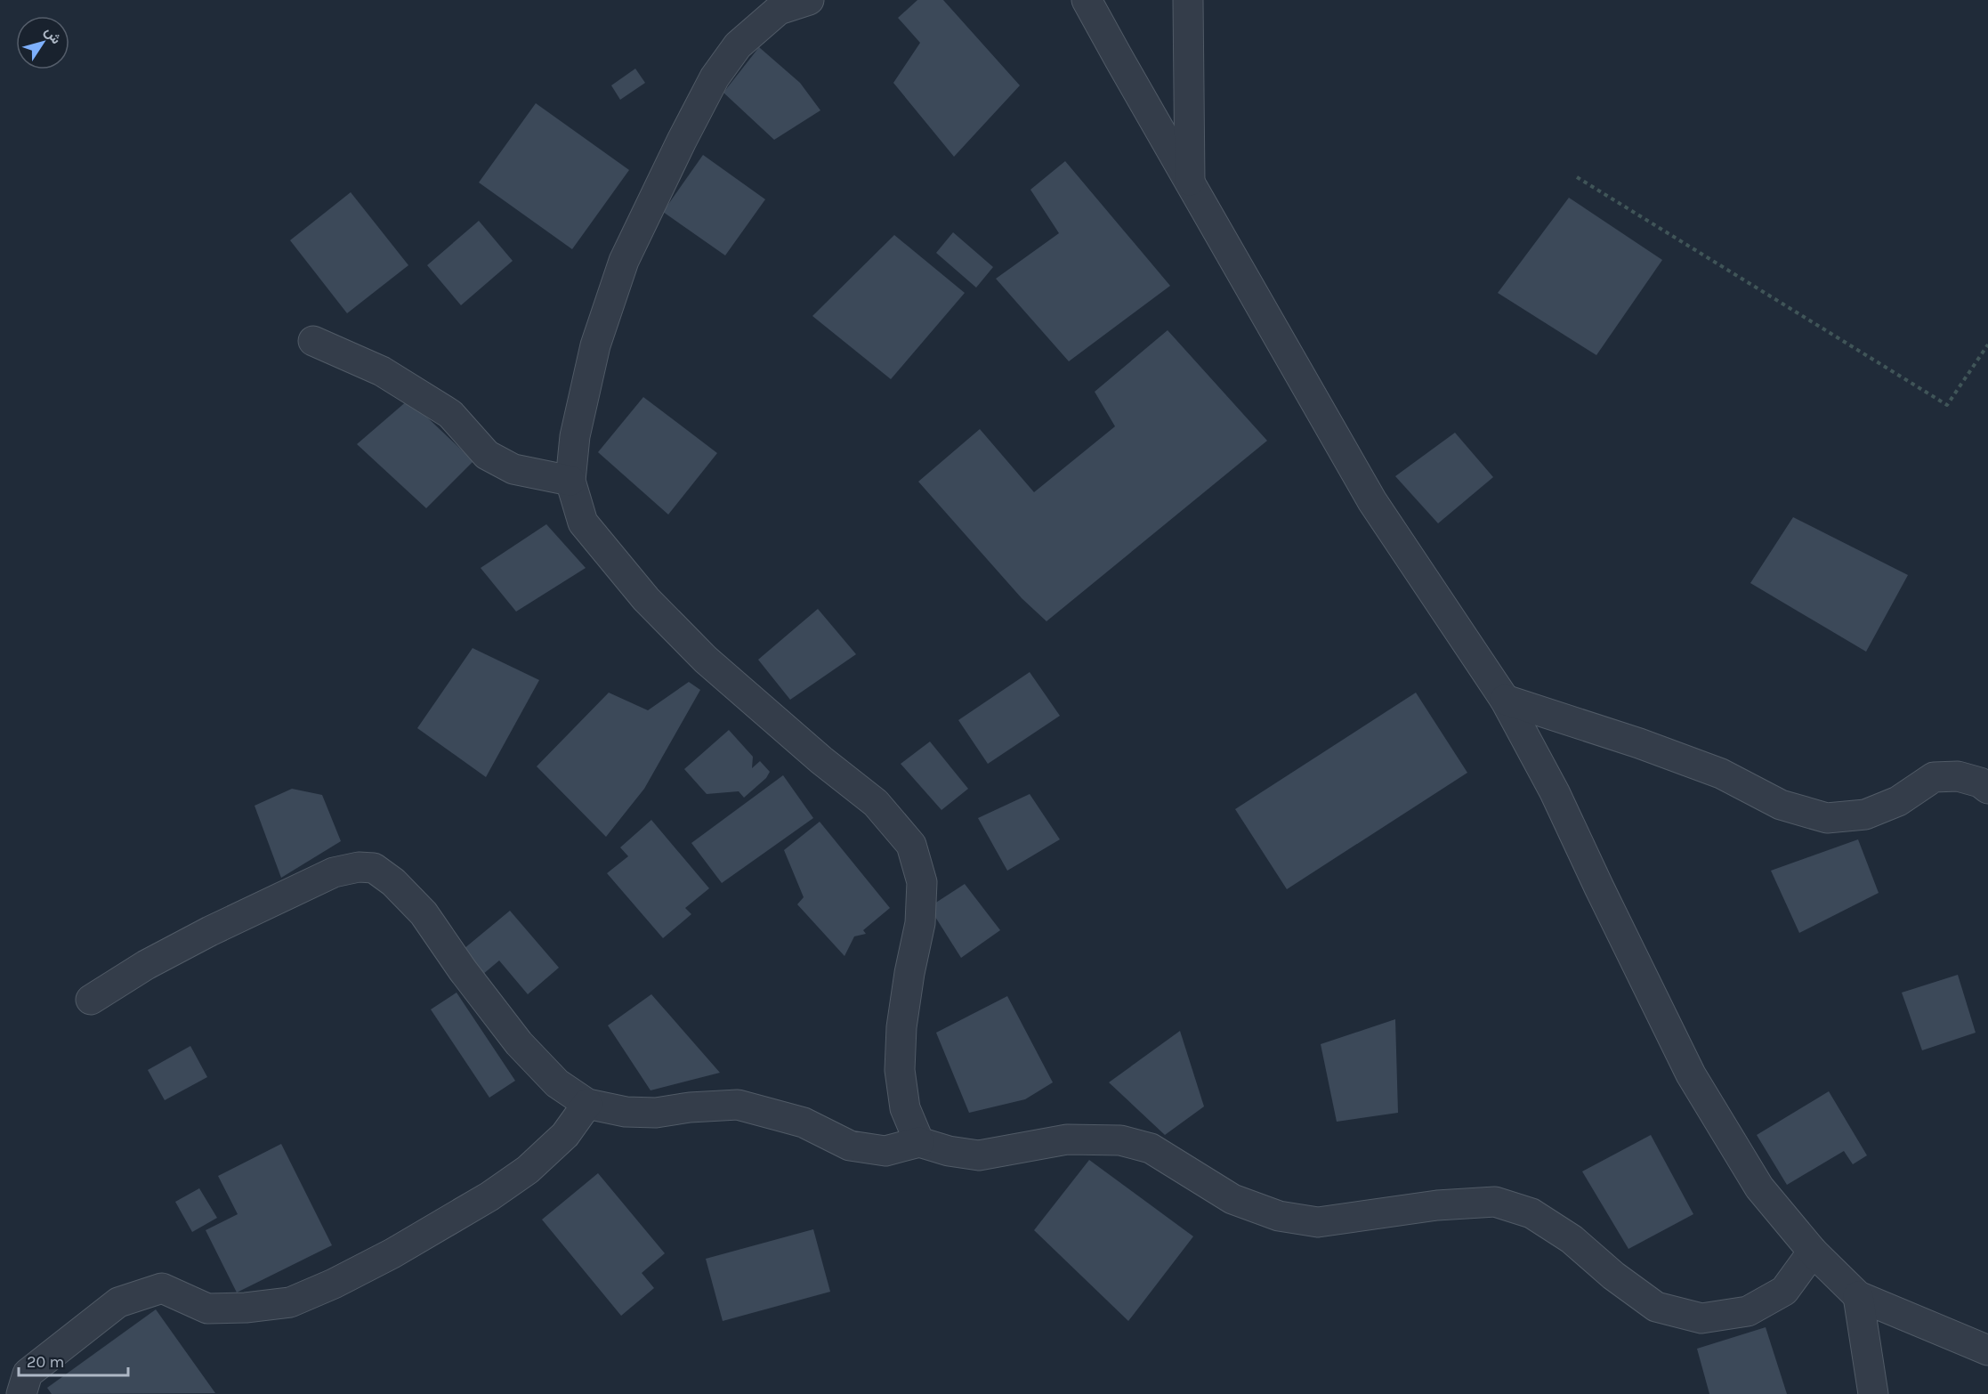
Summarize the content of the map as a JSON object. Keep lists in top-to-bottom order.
{
  "scale_bar": "20 m",
  "north": "top right"
}
